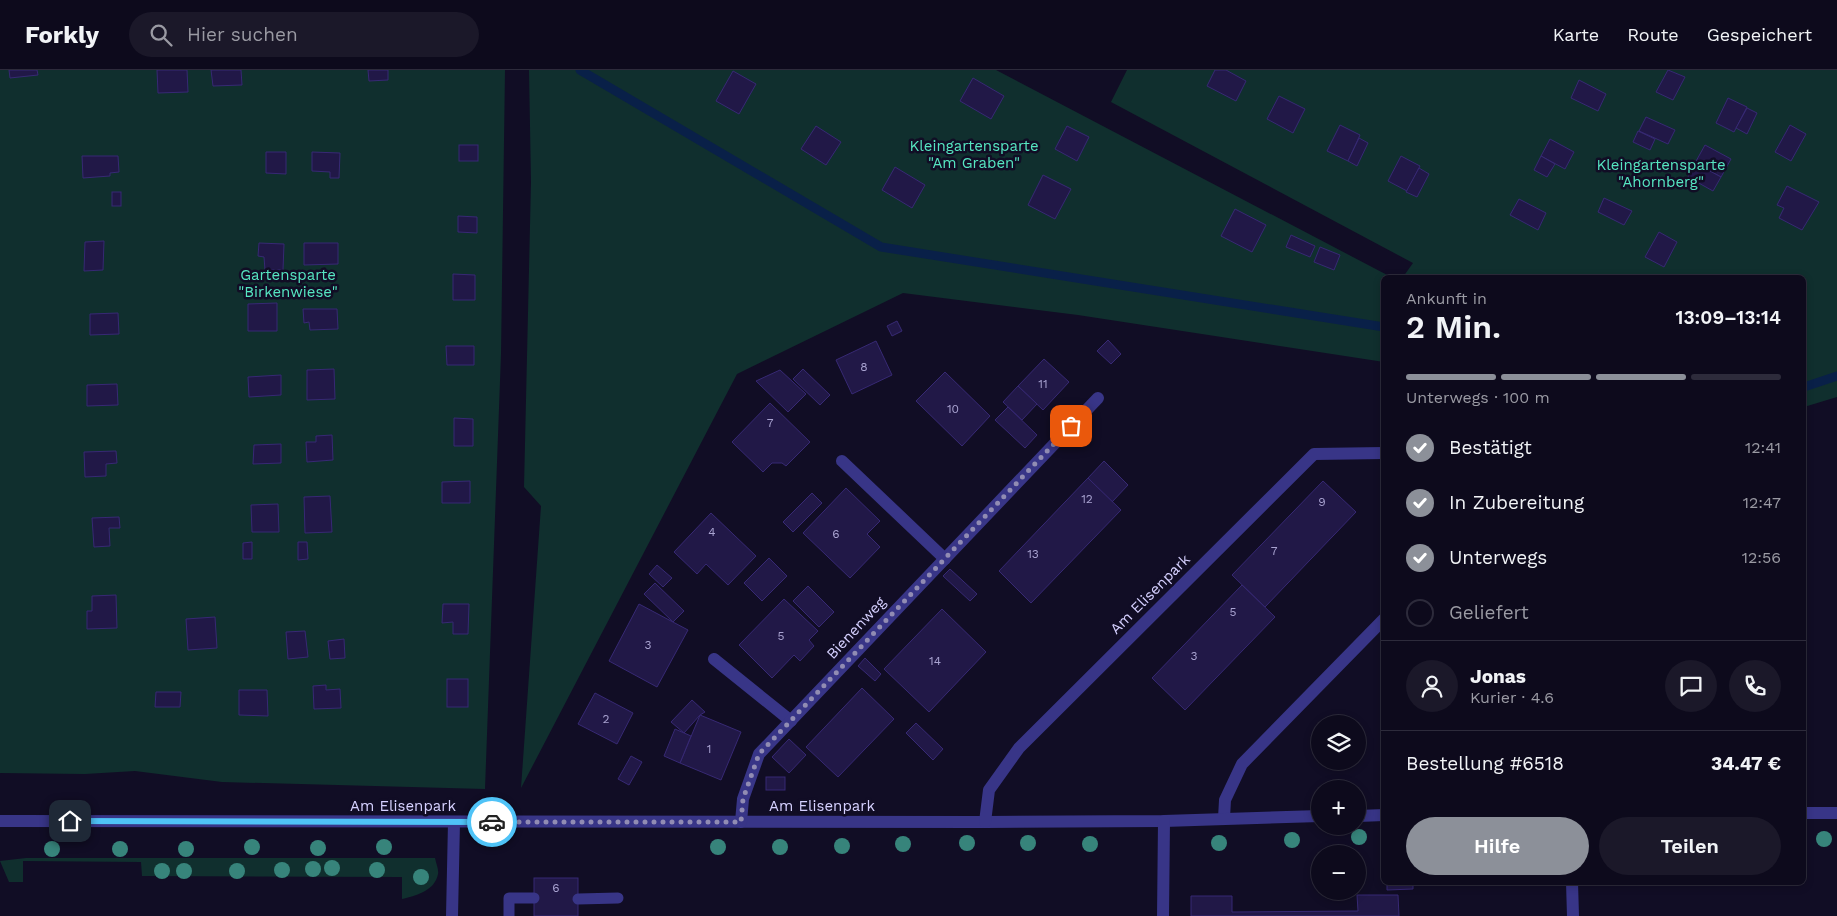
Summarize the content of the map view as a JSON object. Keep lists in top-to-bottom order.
{
  "streets": {
    "street": ["Am Elisenpark", "Bienenweg"]
  },
  "crossings": [
    ["Am Elisenpark", "Bienenweg"]
  ],
  "parks": ["Kleingartensparte \"Am Graben\"", "Kleingartensparte \"Ahornberg\"", "Gartensparte \"Birkenwiese\""],
  "house_numbers": [
    "8",
    "11",
    "10",
    "7",
    "12",
    "9",
    "4",
    "6",
    "7",
    "13",
    "5",
    "5",
    "3",
    "3",
    "14",
    "2",
    "1",
    "6"
  ],
  "page": {
    "header": "Forkly",
    "search": "Hier suchen",
    "nav": ["Karte", "Route", "Gespeichert"],
    "heading": ["2 Min.", "Ankunft in", "13:09–13:14"],
    "panel": [
      "Jonas",
      "Kurier · 4.6",
      "Bestellung #6518",
      "34.47 €"
    ],
    "bar": "Unterwegs · 100 m",
    "list": [
      ["Bestätigt", "12:41"],
      ["In Zubereitung", "12:47"],
      ["Unterwegs", "12:56"],
      "Geliefert"
    ],
    "map_buttons": ["+", "−"],
    "buttons": ["Hilfe", "Teilen"]
  }
}
